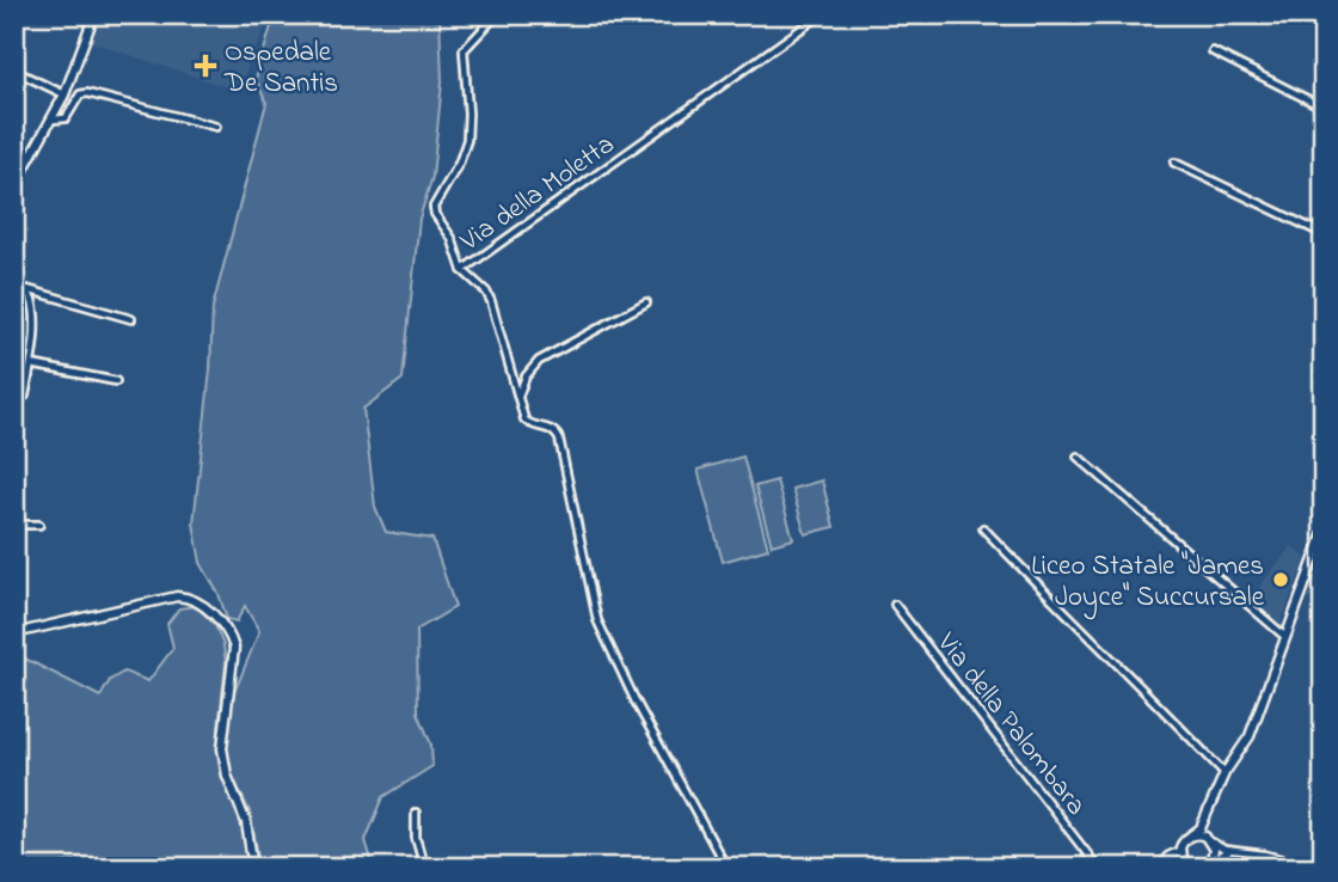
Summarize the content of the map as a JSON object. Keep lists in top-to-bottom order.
{
  "streets": {
    "street": ["Via della Moletta", "Via della Palombara"]
  },
  "places": {
    "health": ["Ospedale De Santis"],
    "other": ["Liceo Statale \"James Joyce\" Succursale"]
  }
}
